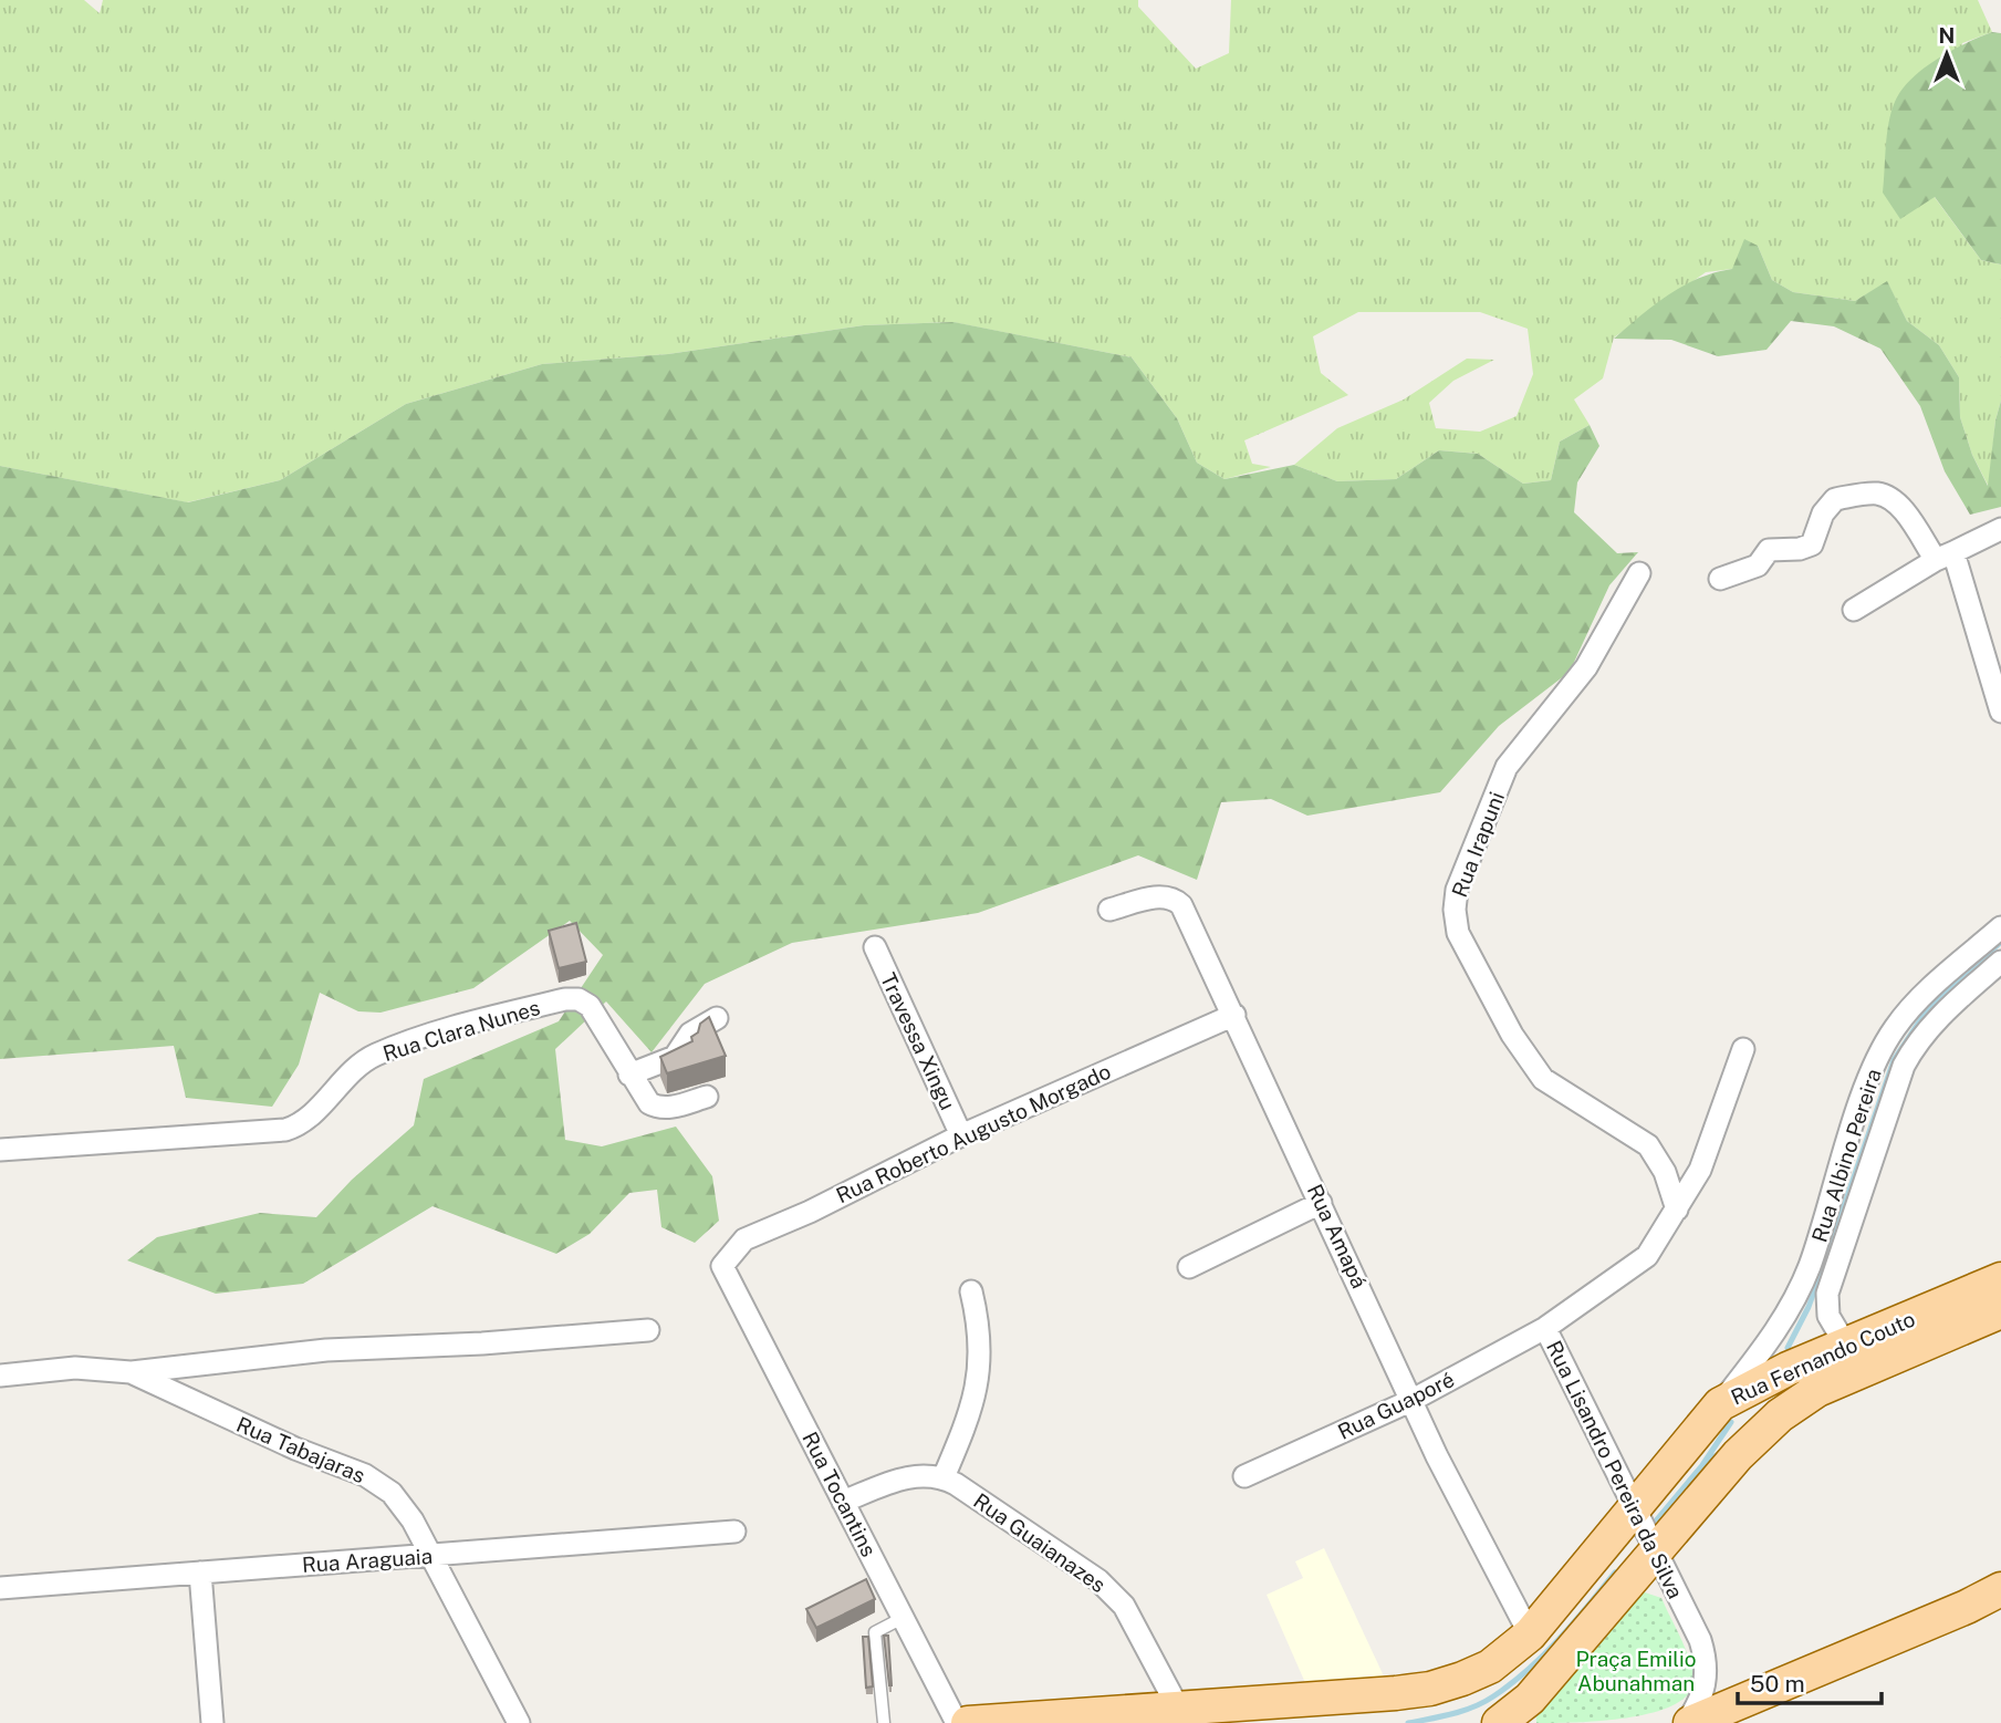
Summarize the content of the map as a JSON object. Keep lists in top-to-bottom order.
{
  "streets": {
    "main road": ["Rua Fernando Couto"],
    "street": [
      "Rua Irapuni",
      "Rua Clara Nunes",
      "Travessa Xingu",
      "Rua Roberto Augusto Morgado",
      "Rua Albino Pereira",
      "Rua Amapá",
      "Rua Guaporé",
      "Rua Tabajaras",
      "Rua Lisandro Pereira da Silva",
      "Rua Tocantins",
      "Rua Guaianazes",
      "Rua Araguaia"
    ]
  },
  "crossings": [
    ["Rua Irapuni", "Rua Lisandro Pereira da Silva"],
    ["Travessa Xingu", "Rua Roberto Augusto Morgado"],
    ["Rua Roberto Augusto Morgado", "Rua Amapá"],
    ["Rua Roberto Augusto Morgado", "Rua Tocantins"],
    ["Rua Albino Pereira", "Rua Fernando Couto"],
    ["Rua Amapá", "Rua Fernando Couto"],
    ["Rua Amapá", "Rua Guaporé"],
    ["Rua Fernando Couto", "Rua Lisandro Pereira da Silva"],
    ["Rua Fernando Couto", "Rua Guaianazes"],
    ["Rua Guaporé", "Rua Lisandro Pereira da Silva"],
    ["Rua Tabajaras", "Rua Araguaia"]
  ],
  "parks": ["Praça Emilio Abunahman"],
  "scale_bar": "50 m",
  "north": "top"
}
